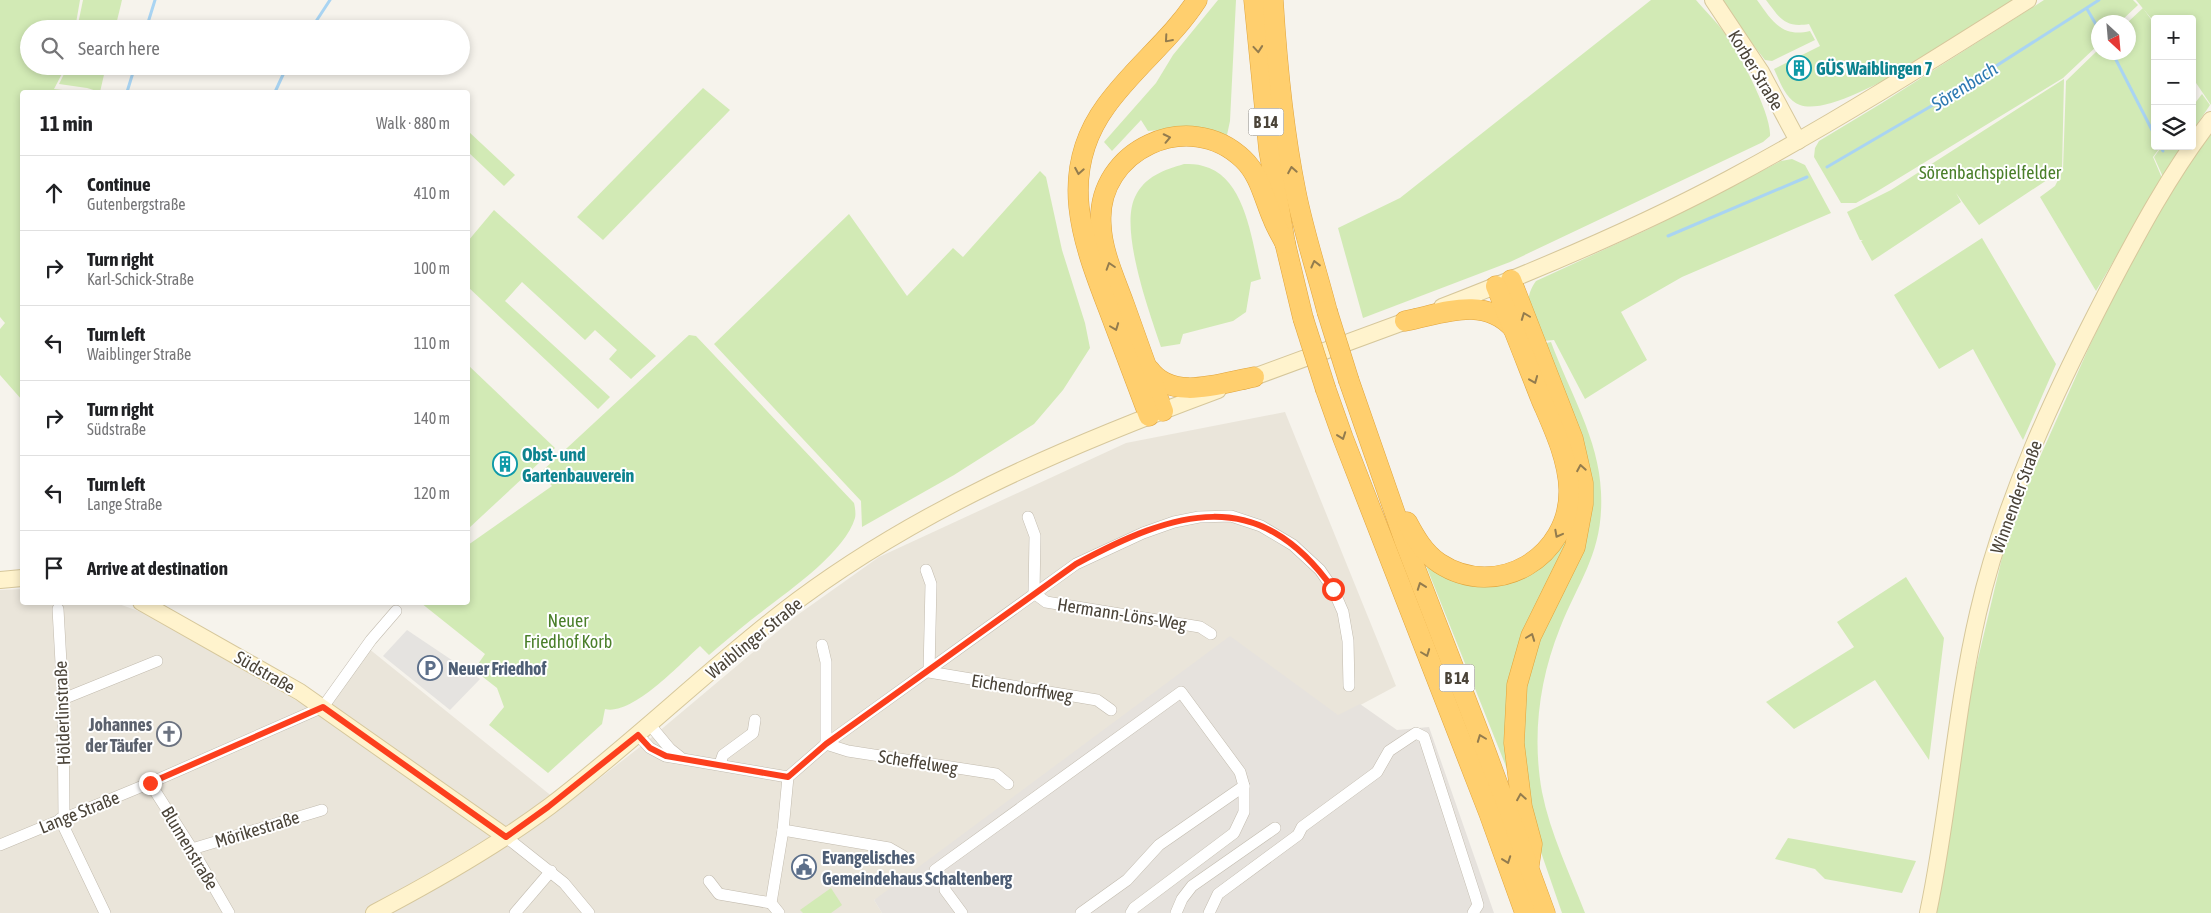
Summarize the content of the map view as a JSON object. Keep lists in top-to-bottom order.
{
  "streets": {
    "highway": ["B 14"],
    "street": [
      "Korber Straße",
      "Winnender Straße",
      "Hermann-Löns-Weg",
      "Waiblinger Straße",
      "Südstraße",
      "Eichendorffweg",
      "Hölderlinstraße",
      "Scheffelweg",
      "Lange Straße",
      "Mörikestraße",
      "Blumenstraße"
    ]
  },
  "crossings": [
    ["Korber Straße", "Waiblinger Straße"],
    ["Waiblinger Straße", "Südstraße"],
    ["Südstraße", "Lange Straße"],
    ["Hölderlinstraße", "Lange Straße"],
    ["Lange Straße", "Blumenstraße"],
    ["Mörikestraße", "Blumenstraße"]
  ],
  "water": ["Sörenbach"],
  "parks": ["Sörenbachspielfelder", "Neuer Friedhof Korb"],
  "places": {
    "building": ["GÜS Waiblingen 7", "Obst- und Gartenbauverein"],
    "parking": ["Neuer Friedhof"],
    "church": ["Johannes der Täufer"],
    "public building": ["Evangelisches Gemeindehaus Schaltenberg"]
  },
  "north": "bottom right",
  "page": {
    "map_buttons": ["+", "−"],
    "search": "Search here",
    "heading": ["11 min", "Walk · 880 m"],
    "list": [
      ["Continue", "Gutenbergstraße", "410 m"],
      ["Turn right", "Karl-Schick-Straße", "100 m"],
      ["Turn left", "Waiblinger Straße", "110 m"],
      ["Turn right", "Südstraße", "140 m"],
      ["Turn left", "Lange Straße", "120 m"],
      "Arrive at destination"
    ]
  }
}
